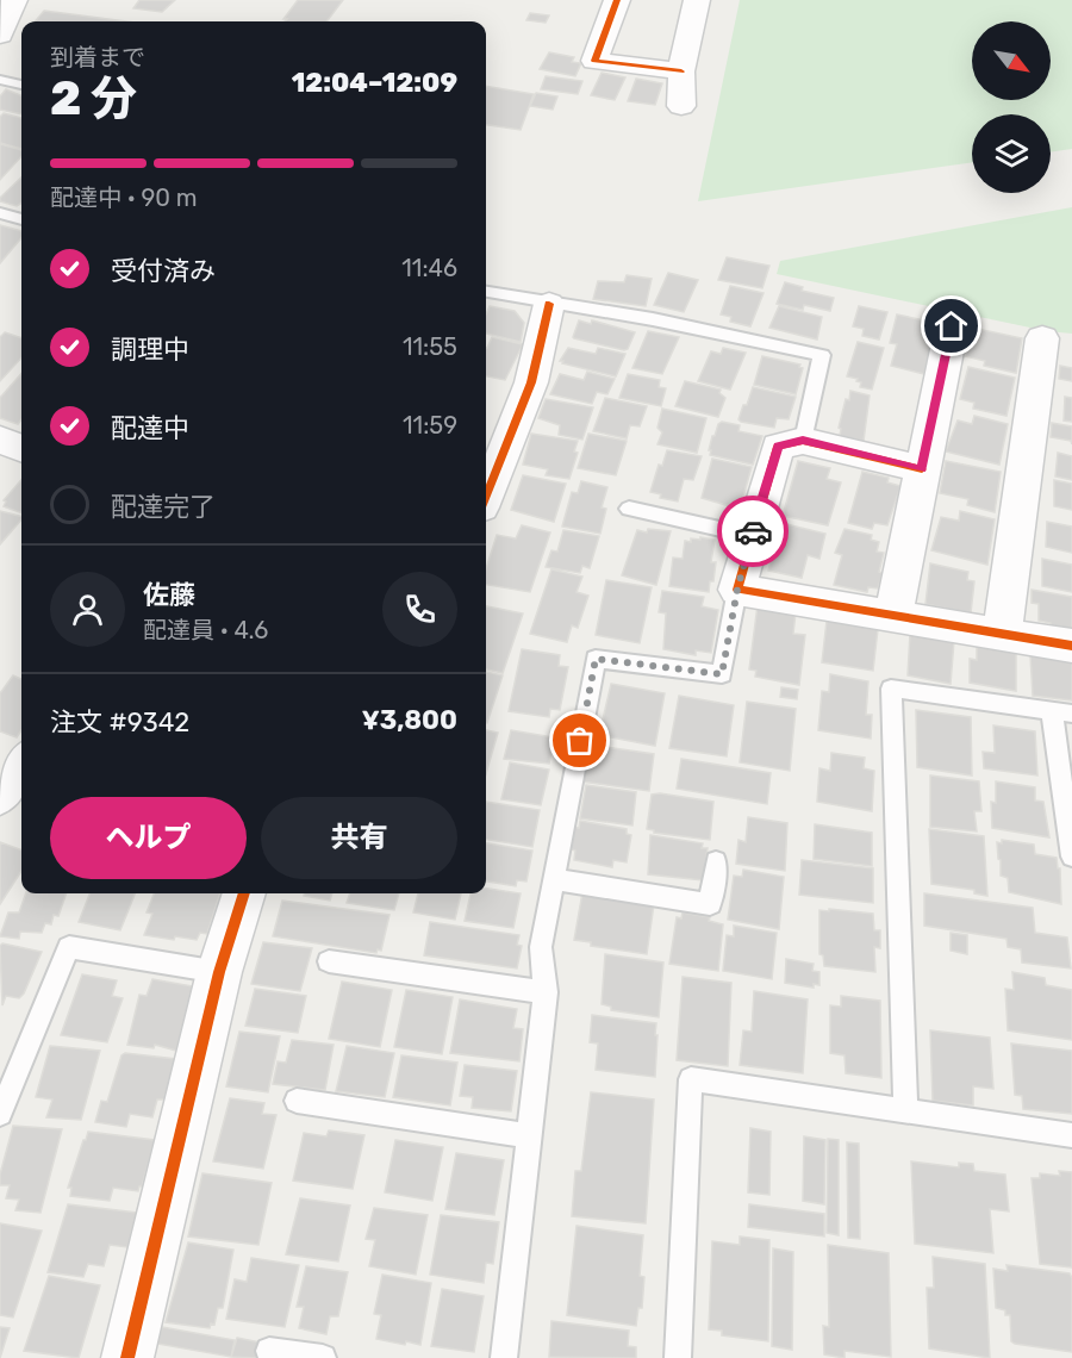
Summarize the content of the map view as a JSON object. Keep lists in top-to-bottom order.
{
  "north": "bottom right",
  "page": {
    "heading": ["2 分", "到着まで", "12:04–12:09"],
    "panel": [
      "佐藤",
      "配達員 · 4.6",
      "注文 #9342",
      "¥3,800"
    ],
    "bar": "配達中 · 90 m",
    "list": [
      ["受付済み", "11:46"],
      ["調理中", "11:55"],
      ["配達中", "11:59"],
      "配達完了"
    ],
    "buttons": ["ヘルプ", "共有"]
  }
}
